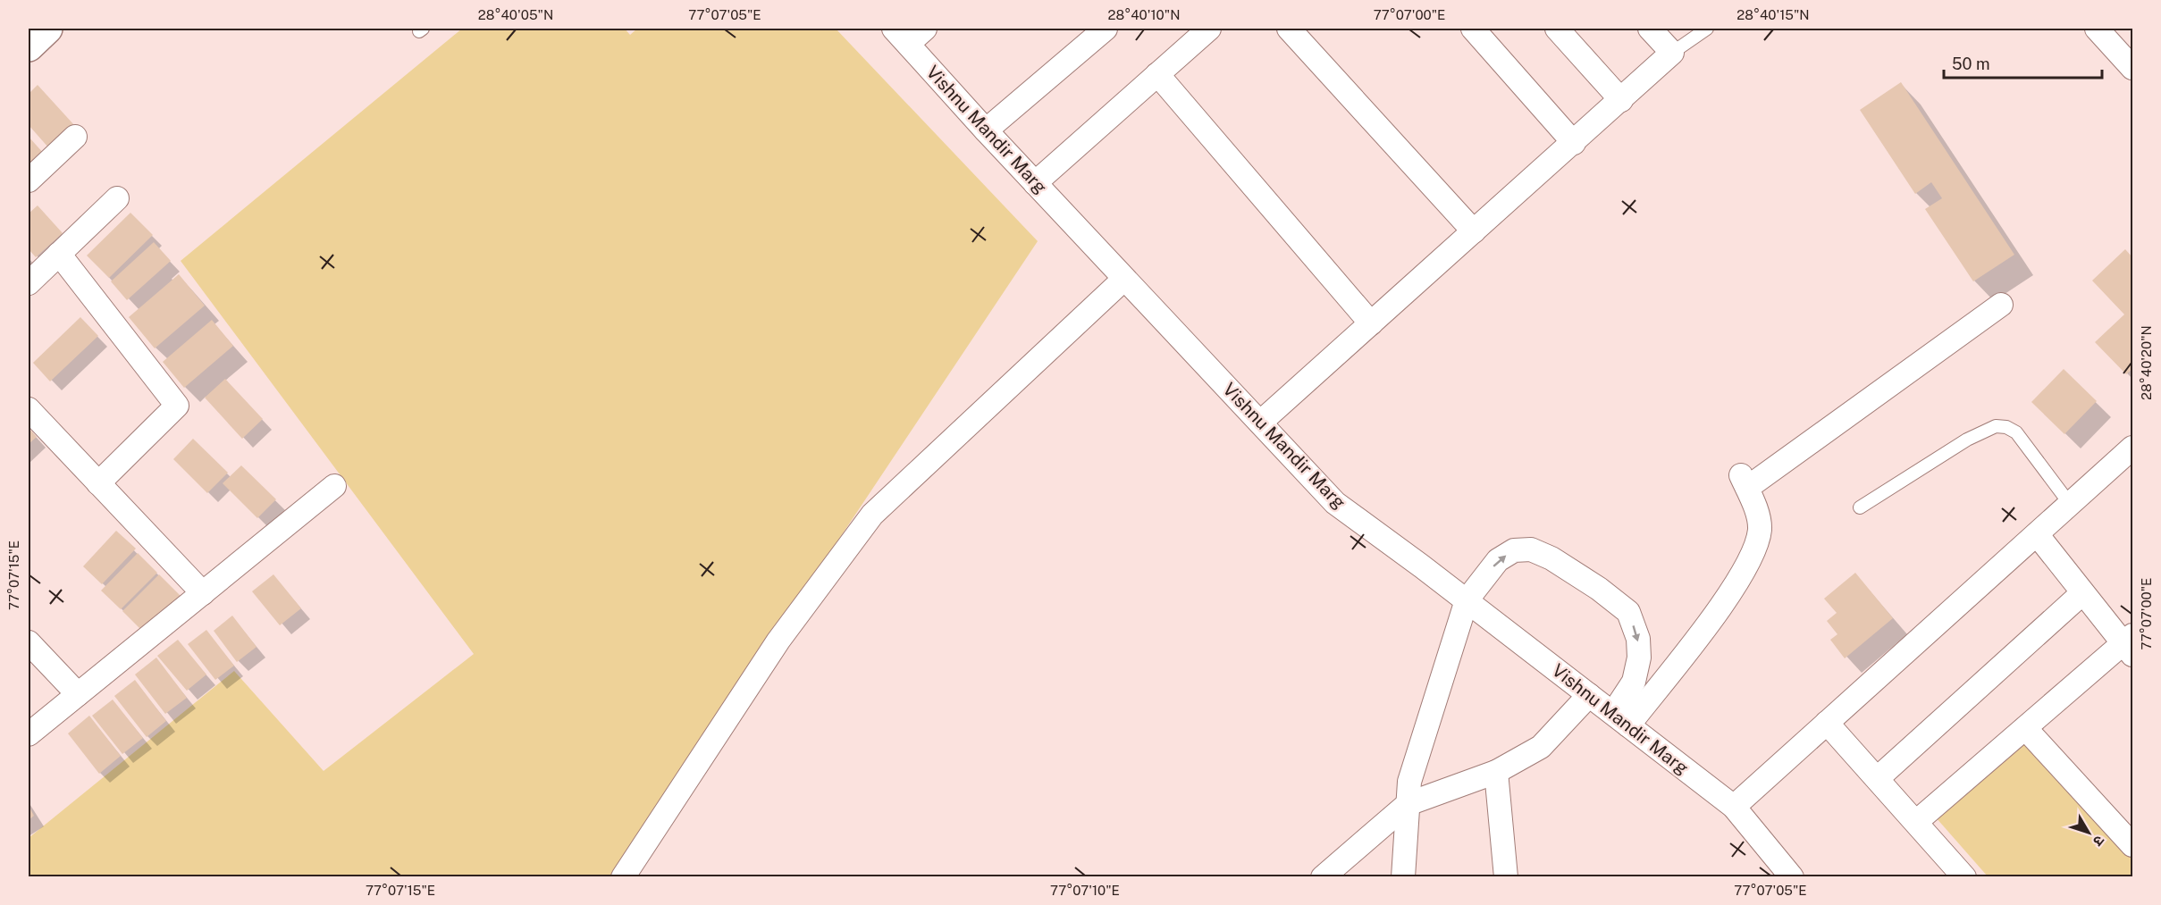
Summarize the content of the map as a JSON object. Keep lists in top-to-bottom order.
{
  "streets": {
    "street": ["Vishnu Mandir Marg"]
  },
  "scale_bar": "50 m",
  "north": "bottom right",
  "coordinates": [
    "28°40'05\"N",
    "77°07'05\"E",
    "28°40'10\"N",
    "77°07'00\"E",
    "28°40'15\"N",
    "28°40'20\"N",
    "77°07'15\"E",
    "77°07'10\"E"
  ]
}
